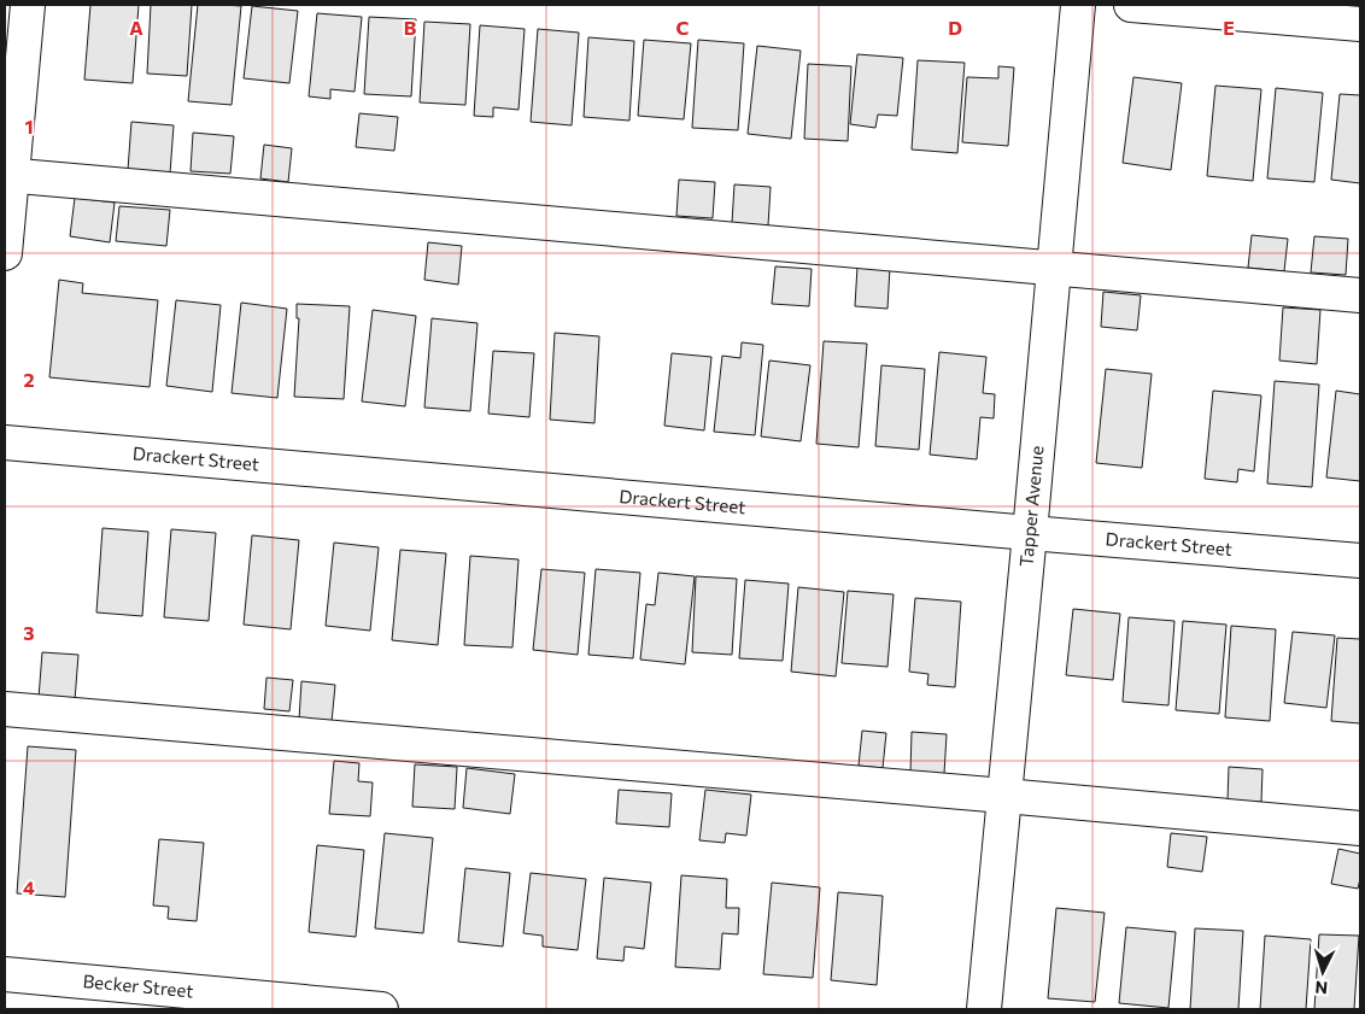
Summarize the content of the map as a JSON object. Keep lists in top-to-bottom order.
{
  "streets": {
    "street": ["Drackert Street", "Tapper Avenue", "Becker Street"]
  },
  "crossings": [
    ["Drackert Street", "Tapper Avenue"]
  ],
  "north": "bottom",
  "grid": {
    "columns": [
      "A",
      "B",
      "C",
      "D",
      "E"
    ],
    "rows": [
      "1",
      "2",
      "3",
      "4"
    ]
  }
}
